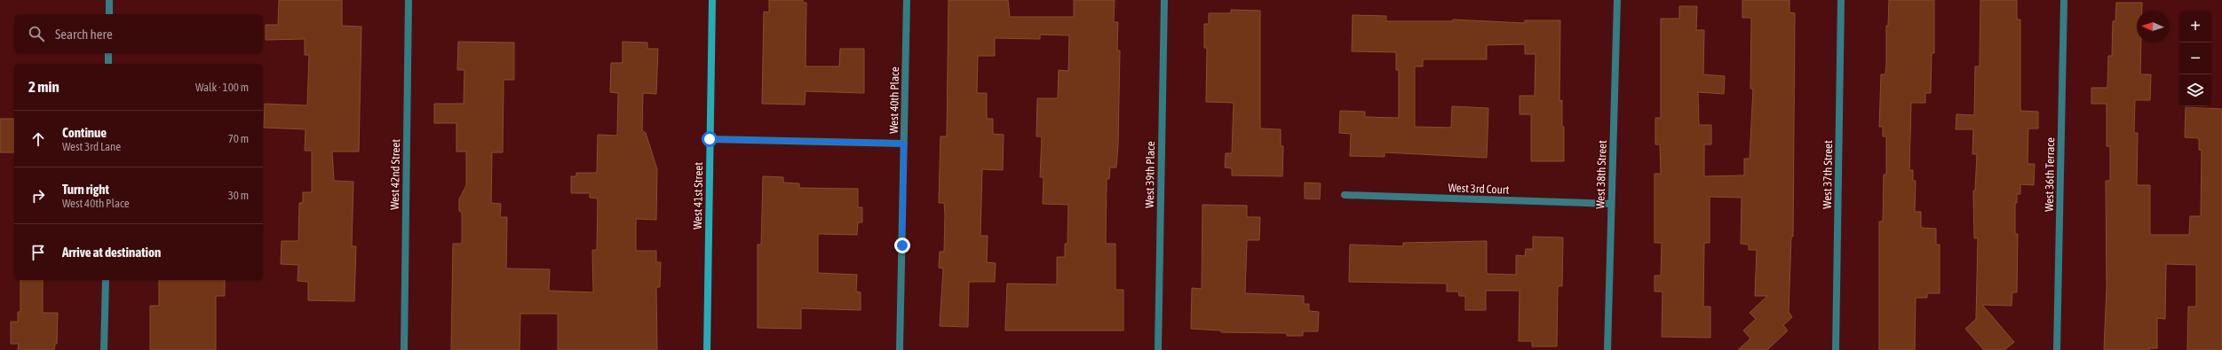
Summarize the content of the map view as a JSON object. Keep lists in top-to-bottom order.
{
  "streets": {
    "street": [
      "West 40th Place",
      "West 42nd Street",
      "West 39th Place",
      "West 38th Street",
      "West 37th Street",
      "West 36th Terrace",
      "West 3rd Court",
      "West 41st Street"
    ]
  },
  "crossings": [
    ["West 38th Street", "West 3rd Court"]
  ],
  "north": "left",
  "page": {
    "map_buttons": ["+", "−"],
    "search": "Search here",
    "heading": ["2 min", "Walk · 100 m"],
    "list": [
      ["Continue", "West 3rd Lane", "70 m"],
      ["Turn right", "West 40th Place", "30 m"],
      "Arrive at destination"
    ]
  }
}
